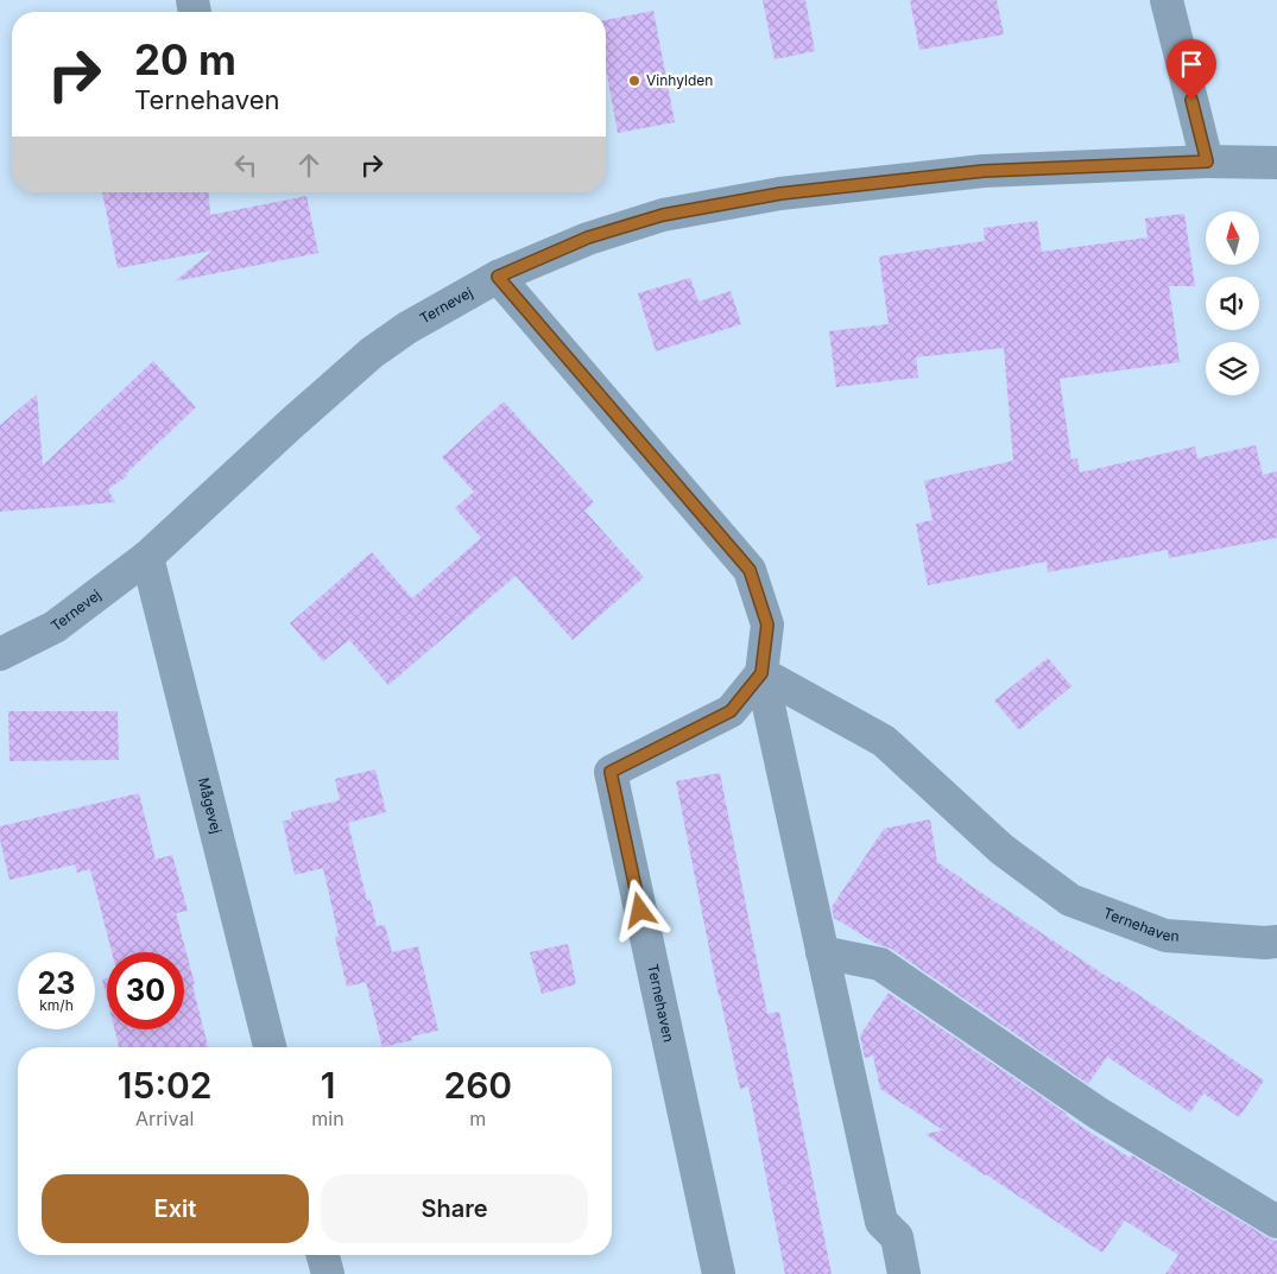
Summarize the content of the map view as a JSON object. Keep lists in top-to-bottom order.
{
  "streets": {
    "street": ["Ternevej", "Mågevej", "Ternehaven"]
  },
  "crossings": [
    ["Ternevej", "Mågevej"]
  ],
  "places": ["Vinhylden"],
  "north": "top",
  "page": {
    "turn": ["20 m", "Ternehaven"],
    "speed": "23 km/h",
    "limit": "30",
    "eta": [
      "15:02",
      "Arrival",
      "1",
      "min",
      "260",
      "m"
    ],
    "buttons": ["Exit", "Share"]
  }
}
